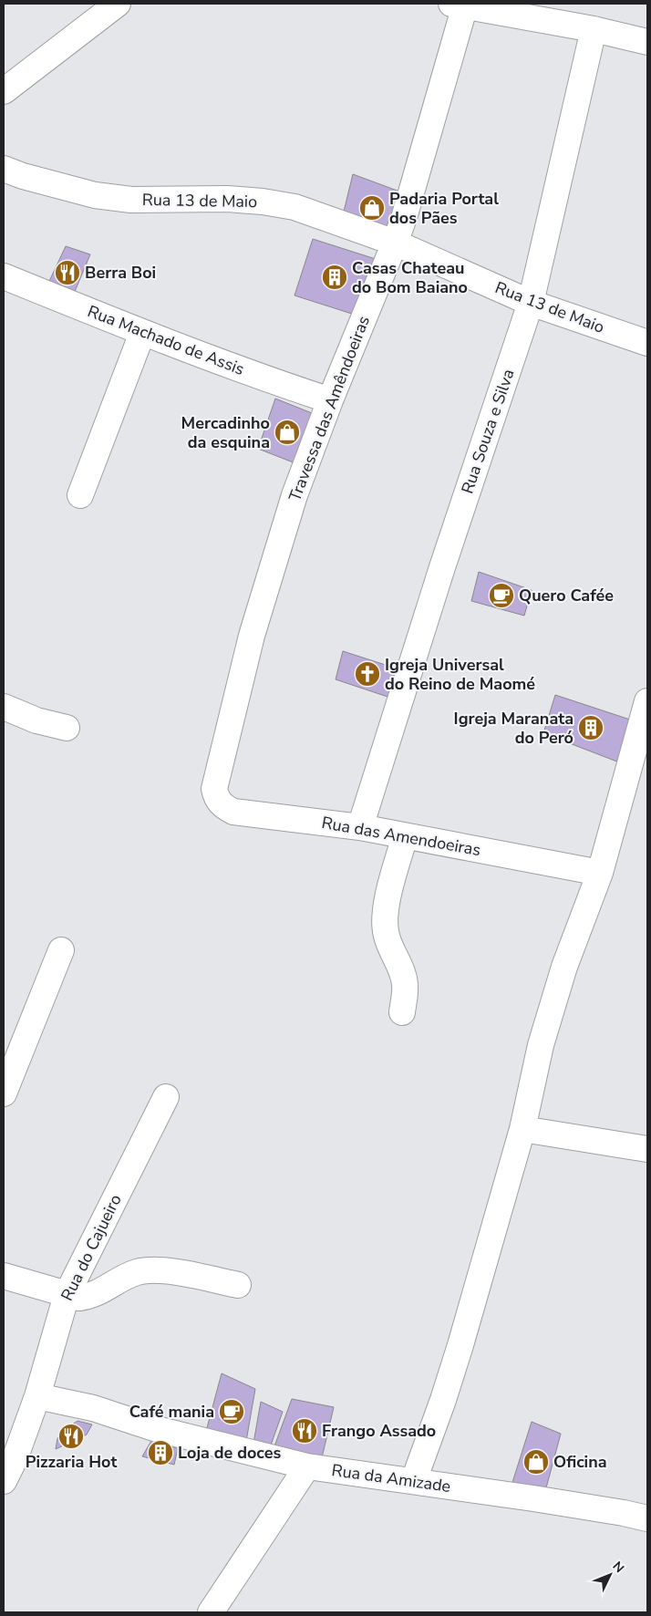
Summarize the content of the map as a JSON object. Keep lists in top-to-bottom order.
{
  "streets": {
    "street": [
      "Rua 13 de Maio",
      "Rua Machado de Assis",
      "Travessa das Amêndoeiras",
      "Rua Souza e Silva",
      "Rua das Amendoeiras",
      "Rua do Cajueiro",
      "Rua da Amizade"
    ]
  },
  "crossings": [
    ["Rua 13 de Maio", "Travessa das Amêndoeiras"],
    ["Rua 13 de Maio", "Rua Souza e Silva"],
    ["Rua Machado de Assis", "Travessa das Amêndoeiras"],
    ["Travessa das Amêndoeiras", "Rua das Amendoeiras"],
    ["Rua Souza e Silva", "Rua das Amendoeiras"],
    ["Rua do Cajueiro", "Rua da Amizade"]
  ],
  "places": {
    "shop": ["Padaria Portal dos Pães", "Mercadinho da esquina", "Oficina"],
    "restaurant": ["Berra Boi", "Frango Assado", "Pizzaria Hot"],
    "building": ["Casas Chateau do Bom Baiano", "Igreja Maranata do Peró", "Loja de doces"],
    "cafe": ["Quero Cafée", "Café mania"],
    "church": ["Igreja Universal do Reino de Maomé"]
  },
  "north": "top right"
}
